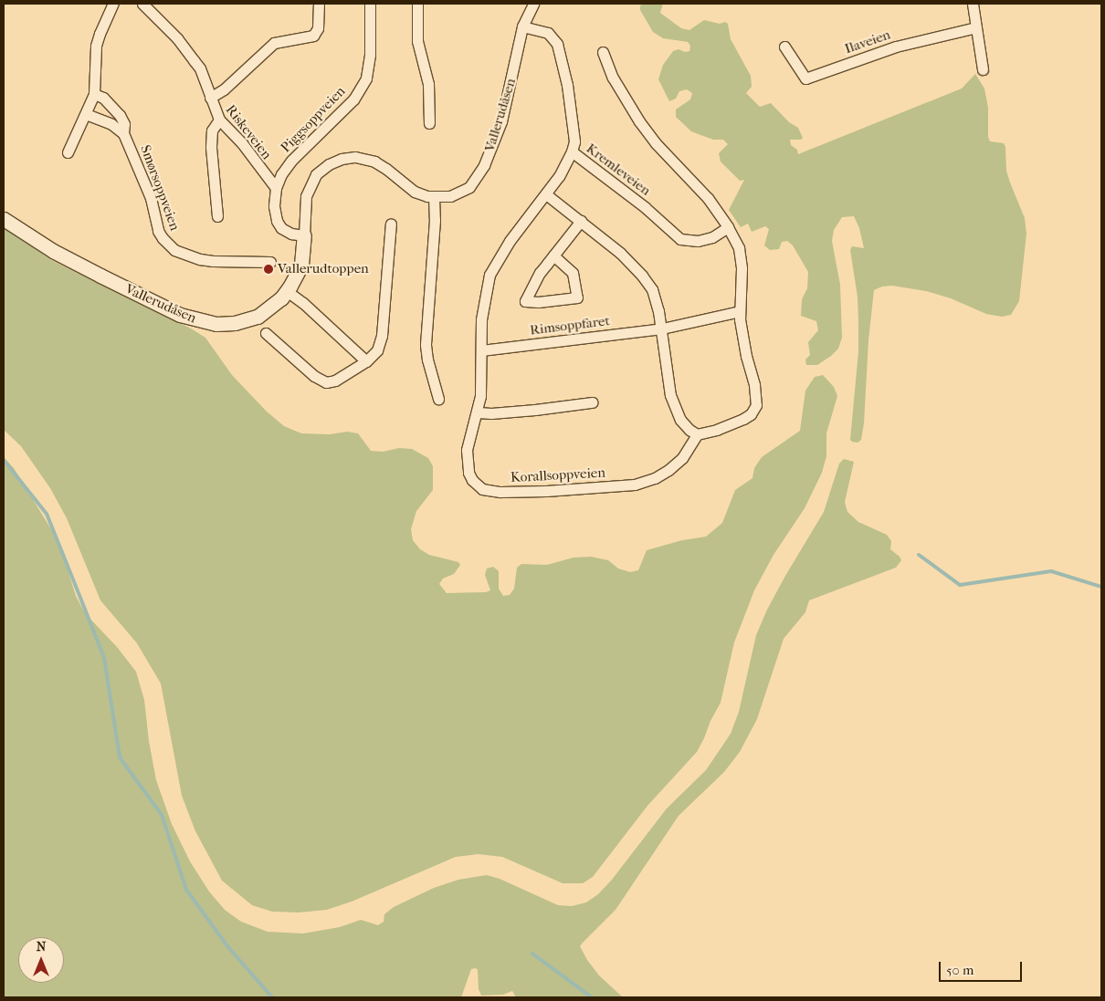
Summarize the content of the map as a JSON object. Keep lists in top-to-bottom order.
{
  "streets": {
    "street": [
      "Ilaveien",
      "Vallerudåsen",
      "Piggsoppveien",
      "Riskeveien",
      "Kremleveien",
      "Smørsoppveien",
      "Rimsoppfaret",
      "Korallsoppveien"
    ]
  },
  "crossings": [
    ["Vallerudåsen", "Piggsoppveien"],
    ["Vallerudåsen", "Kremleveien"],
    ["Piggsoppveien", "Riskeveien"],
    ["Kremleveien", "Korallsoppveien"],
    ["Rimsoppfaret", "Korallsoppveien"]
  ],
  "places": ["Vallerudtoppen"],
  "scale_bar": "50 m",
  "north": "top"
}
